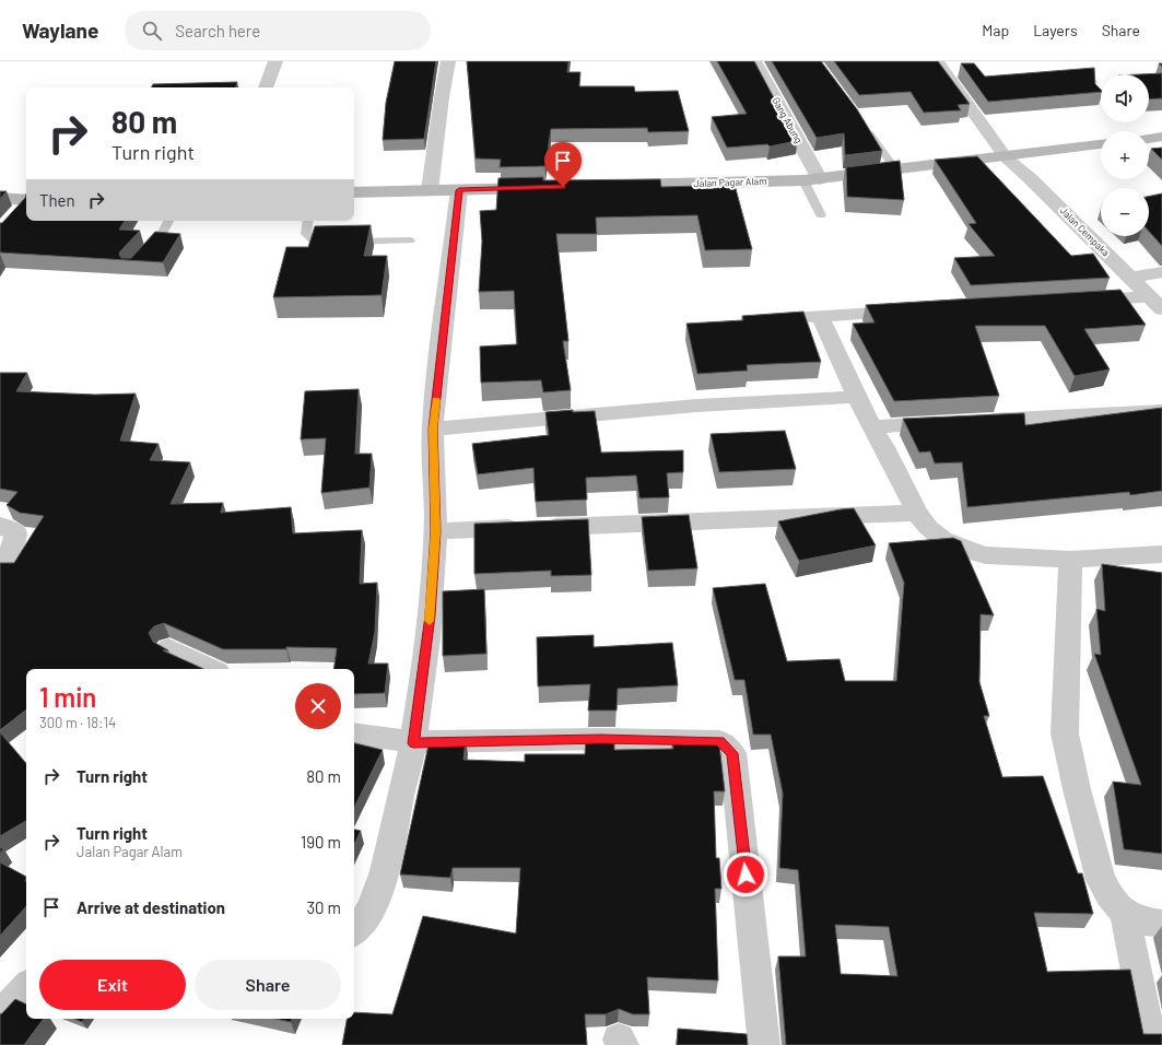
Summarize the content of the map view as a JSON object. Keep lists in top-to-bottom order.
{
  "streets": {
    "street": ["Gang Abung", "Jalan Pagar Alam", "Jalan Cempaka"]
  },
  "crossings": [
    ["Gang Abung", "Jalan Pagar Alam"],
    ["Jalan Pagar Alam", "Jalan Cempaka"]
  ],
  "page": {
    "header": "Waylane",
    "search": "Search here",
    "nav": ["Map", "Layers", "Share"],
    "map_buttons": ["+", "−"],
    "turn": ["80 m", "Turn right"],
    "then": "Then",
    "heading": ["1 min", "300 m · 18:14"],
    "list": [
      {
        "name": "Turn right",
        "value": "80 m"
      },
      {
        "name": "Turn right",
        "note": "Jalan Pagar Alam",
        "value": "190 m"
      },
      {
        "name": "Arrive at destination",
        "value": "30 m"
      }
    ],
    "buttons": ["Exit", "Share"]
  }
}
